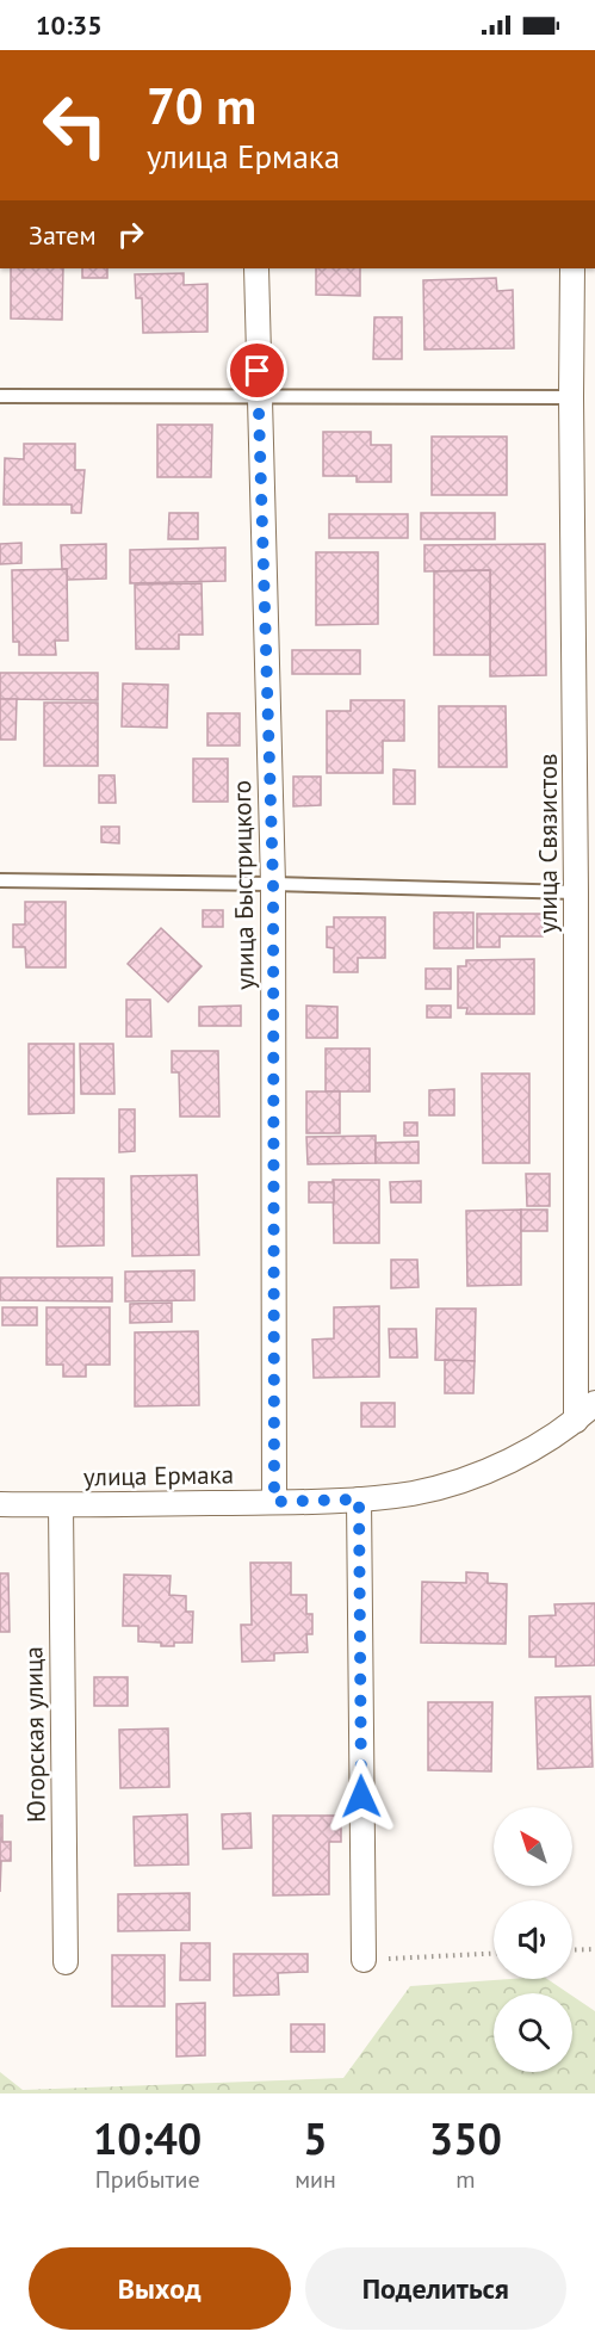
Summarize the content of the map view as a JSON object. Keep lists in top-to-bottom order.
{
  "streets": {
    "street": [
      "улица Связистов",
      "улица Быстрицкого",
      "улица Ермака",
      "Югорская улица"
    ]
  },
  "crossings": [
    ["улица Связистов", "улица Ермака"],
    ["улица Быстрицкого", "улица Ермака"],
    ["улица Ермака", "Югорская улица"]
  ],
  "north": "top left",
  "page": {
    "status": "10:35",
    "turn": ["70 m", "улица Ермака"],
    "then": "Затем",
    "eta": [
      "10:40",
      "Прибытие",
      "5",
      "мин",
      "350",
      "m"
    ],
    "buttons": ["Выход", "Поделиться"]
  }
}
